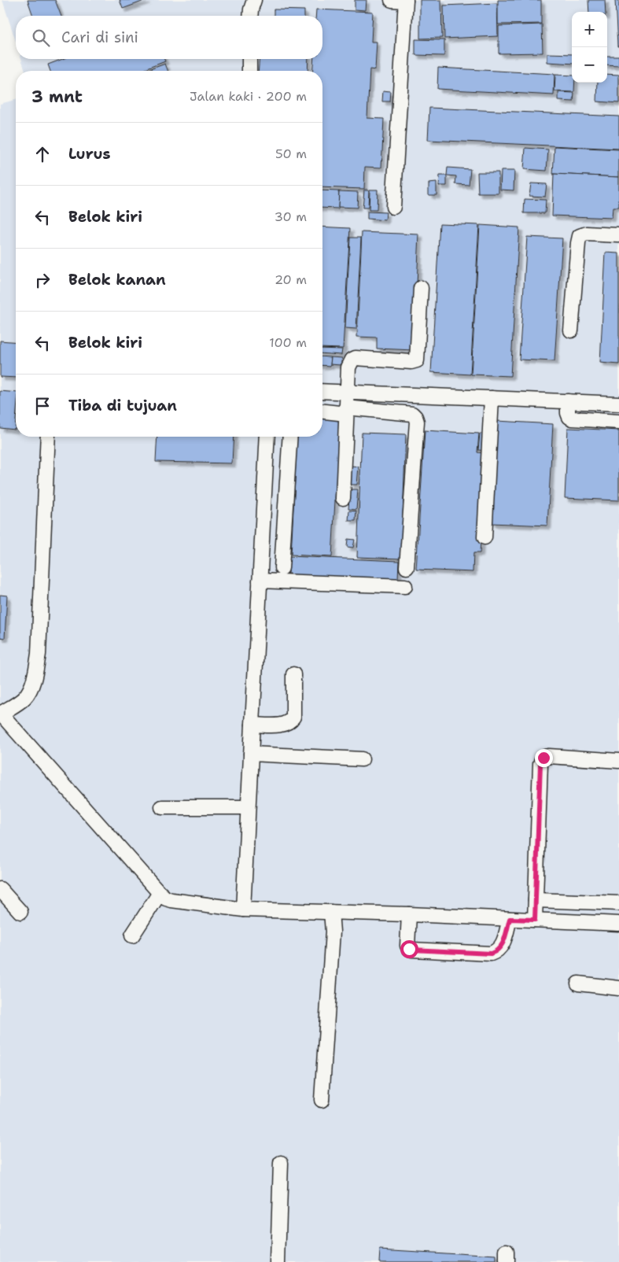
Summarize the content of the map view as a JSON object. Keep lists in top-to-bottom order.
{
  "page": {
    "map_buttons": ["+", "−"],
    "search": "Cari di sini",
    "heading": ["3 mnt", "Jalan kaki · 200 m"],
    "list": [
      ["Lurus", "50 m"],
      ["Belok kiri", "30 m"],
      ["Belok kanan", "20 m"],
      ["Belok kiri", "100 m"],
      "Tiba di tujuan"
    ]
  }
}
